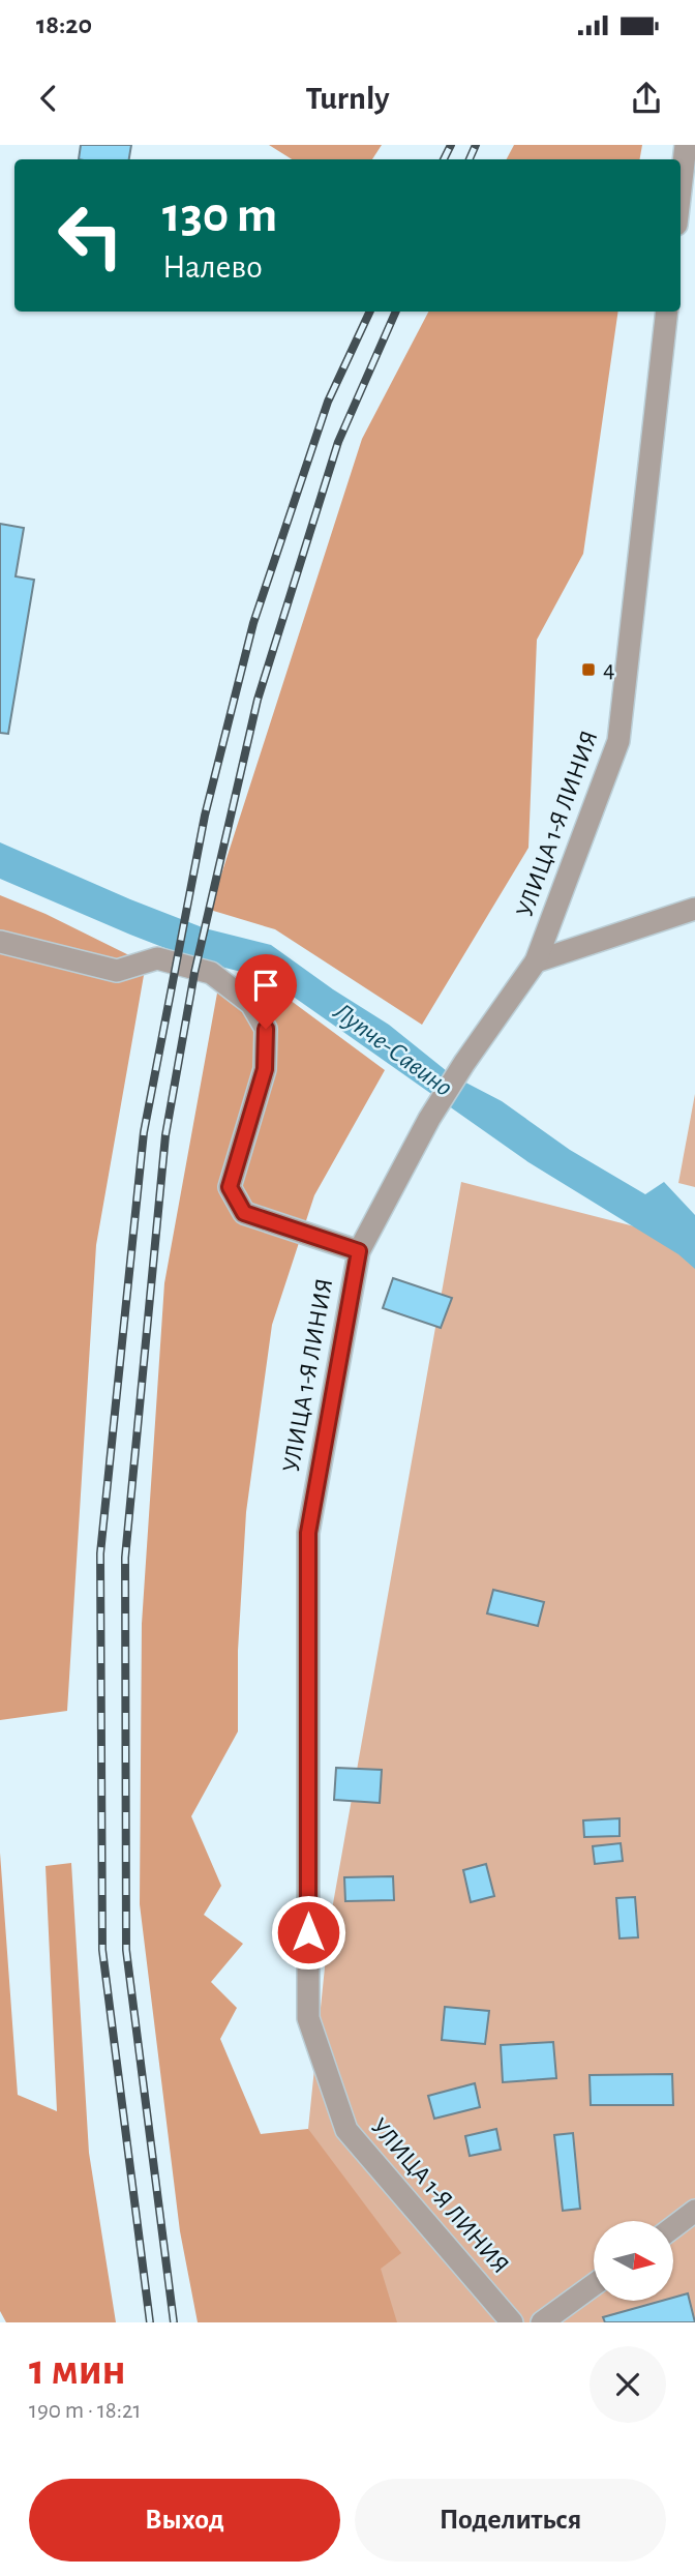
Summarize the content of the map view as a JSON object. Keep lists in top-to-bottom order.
{
  "streets": {
    "street": ["УЛИЦА 1-Я ЛИНИЯ"]
  },
  "water": ["Лупче-Савино"],
  "places": {
    "transit": ["4"]
  },
  "north": "right",
  "page": {
    "status": "18:20",
    "header": "Turnly",
    "turn": ["130 m", "Налево"],
    "heading": ["1 мин", "190 m · 18:21"],
    "buttons": ["Выход", "Поделиться"]
  }
}
